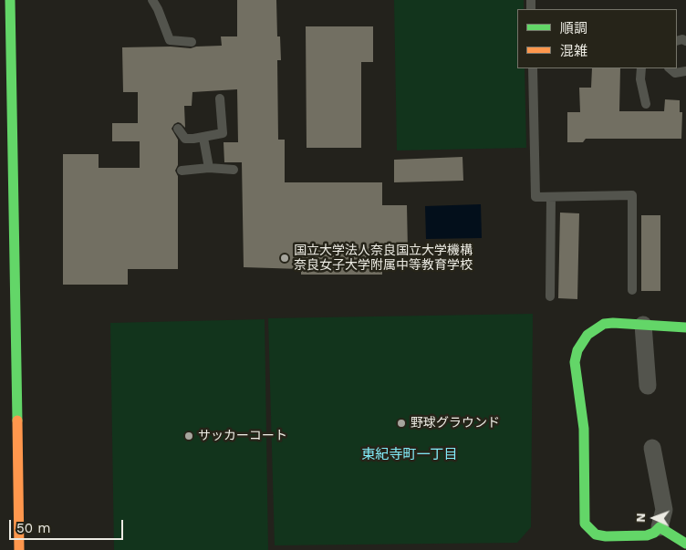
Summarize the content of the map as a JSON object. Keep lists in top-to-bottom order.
{
  "districts": ["東紀寺町一丁目"],
  "places": ["国立大学法人奈良国立大学機構 奈良女子大学附属中等教育学校", "野球グラウンド", "サッカーコート"],
  "legend": ["順調", "混雑"],
  "scale_bar": "50 m",
  "north": "left"
}
